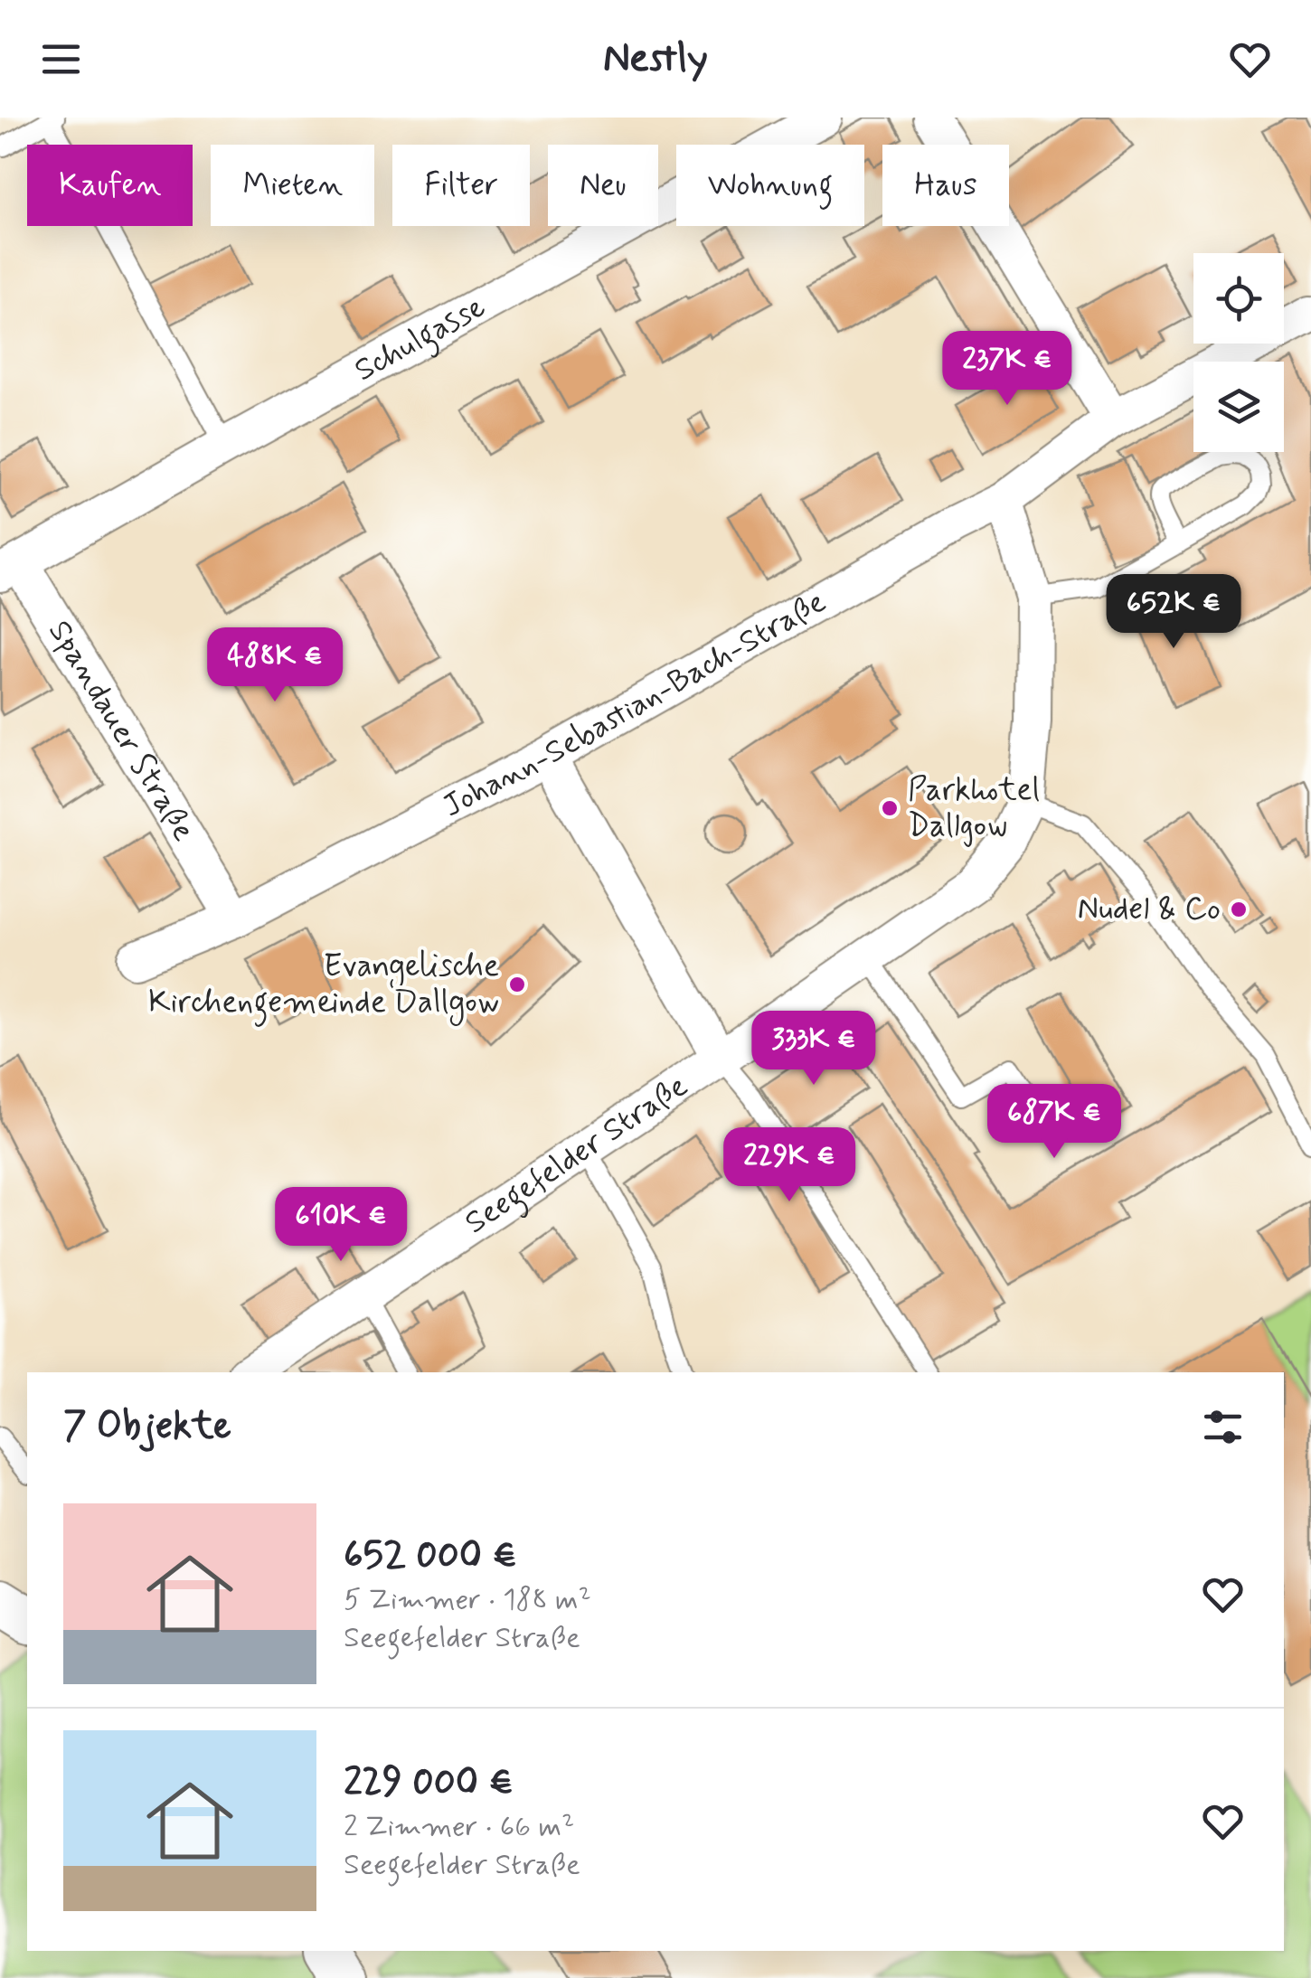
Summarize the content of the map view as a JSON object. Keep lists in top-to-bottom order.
{
  "streets": {
    "street": [
      "Schulgasse",
      "Johann-Sebastian-Bach-Straße",
      "Spandauer Straße",
      "Seegefelder Straße"
    ]
  },
  "crossings": [
    ["Schulgasse", "Spandauer Straße"],
    ["Johann-Sebastian-Bach-Straße", "Spandauer Straße"],
    ["Johann-Sebastian-Bach-Straße", "Seegefelder Straße"]
  ],
  "places": ["Parkhotel Dallgow", "Nudel & Co", "Evangelische Kirchengemeinde Dallgow"],
  "page": {
    "header": "Nestly",
    "chip": [
      "Kaufen",
      "Mieten",
      "Filter",
      "Neu",
      "Wohnung",
      "Haus"
    ],
    "price": [
      "237K €",
      "652K €",
      "488K €",
      "333K €",
      "687K €",
      "229K €",
      "610K €"
    ],
    "heading": "7 Objekte",
    "list": [
      {
        "name": "652 000 €",
        "note": "5 Zimmer · 188 m² · Seegefelder Straße"
      },
      {
        "name": "229 000 €",
        "note": "2 Zimmer · 66 m² · Seegefelder Straße"
      }
    ]
  }
}
